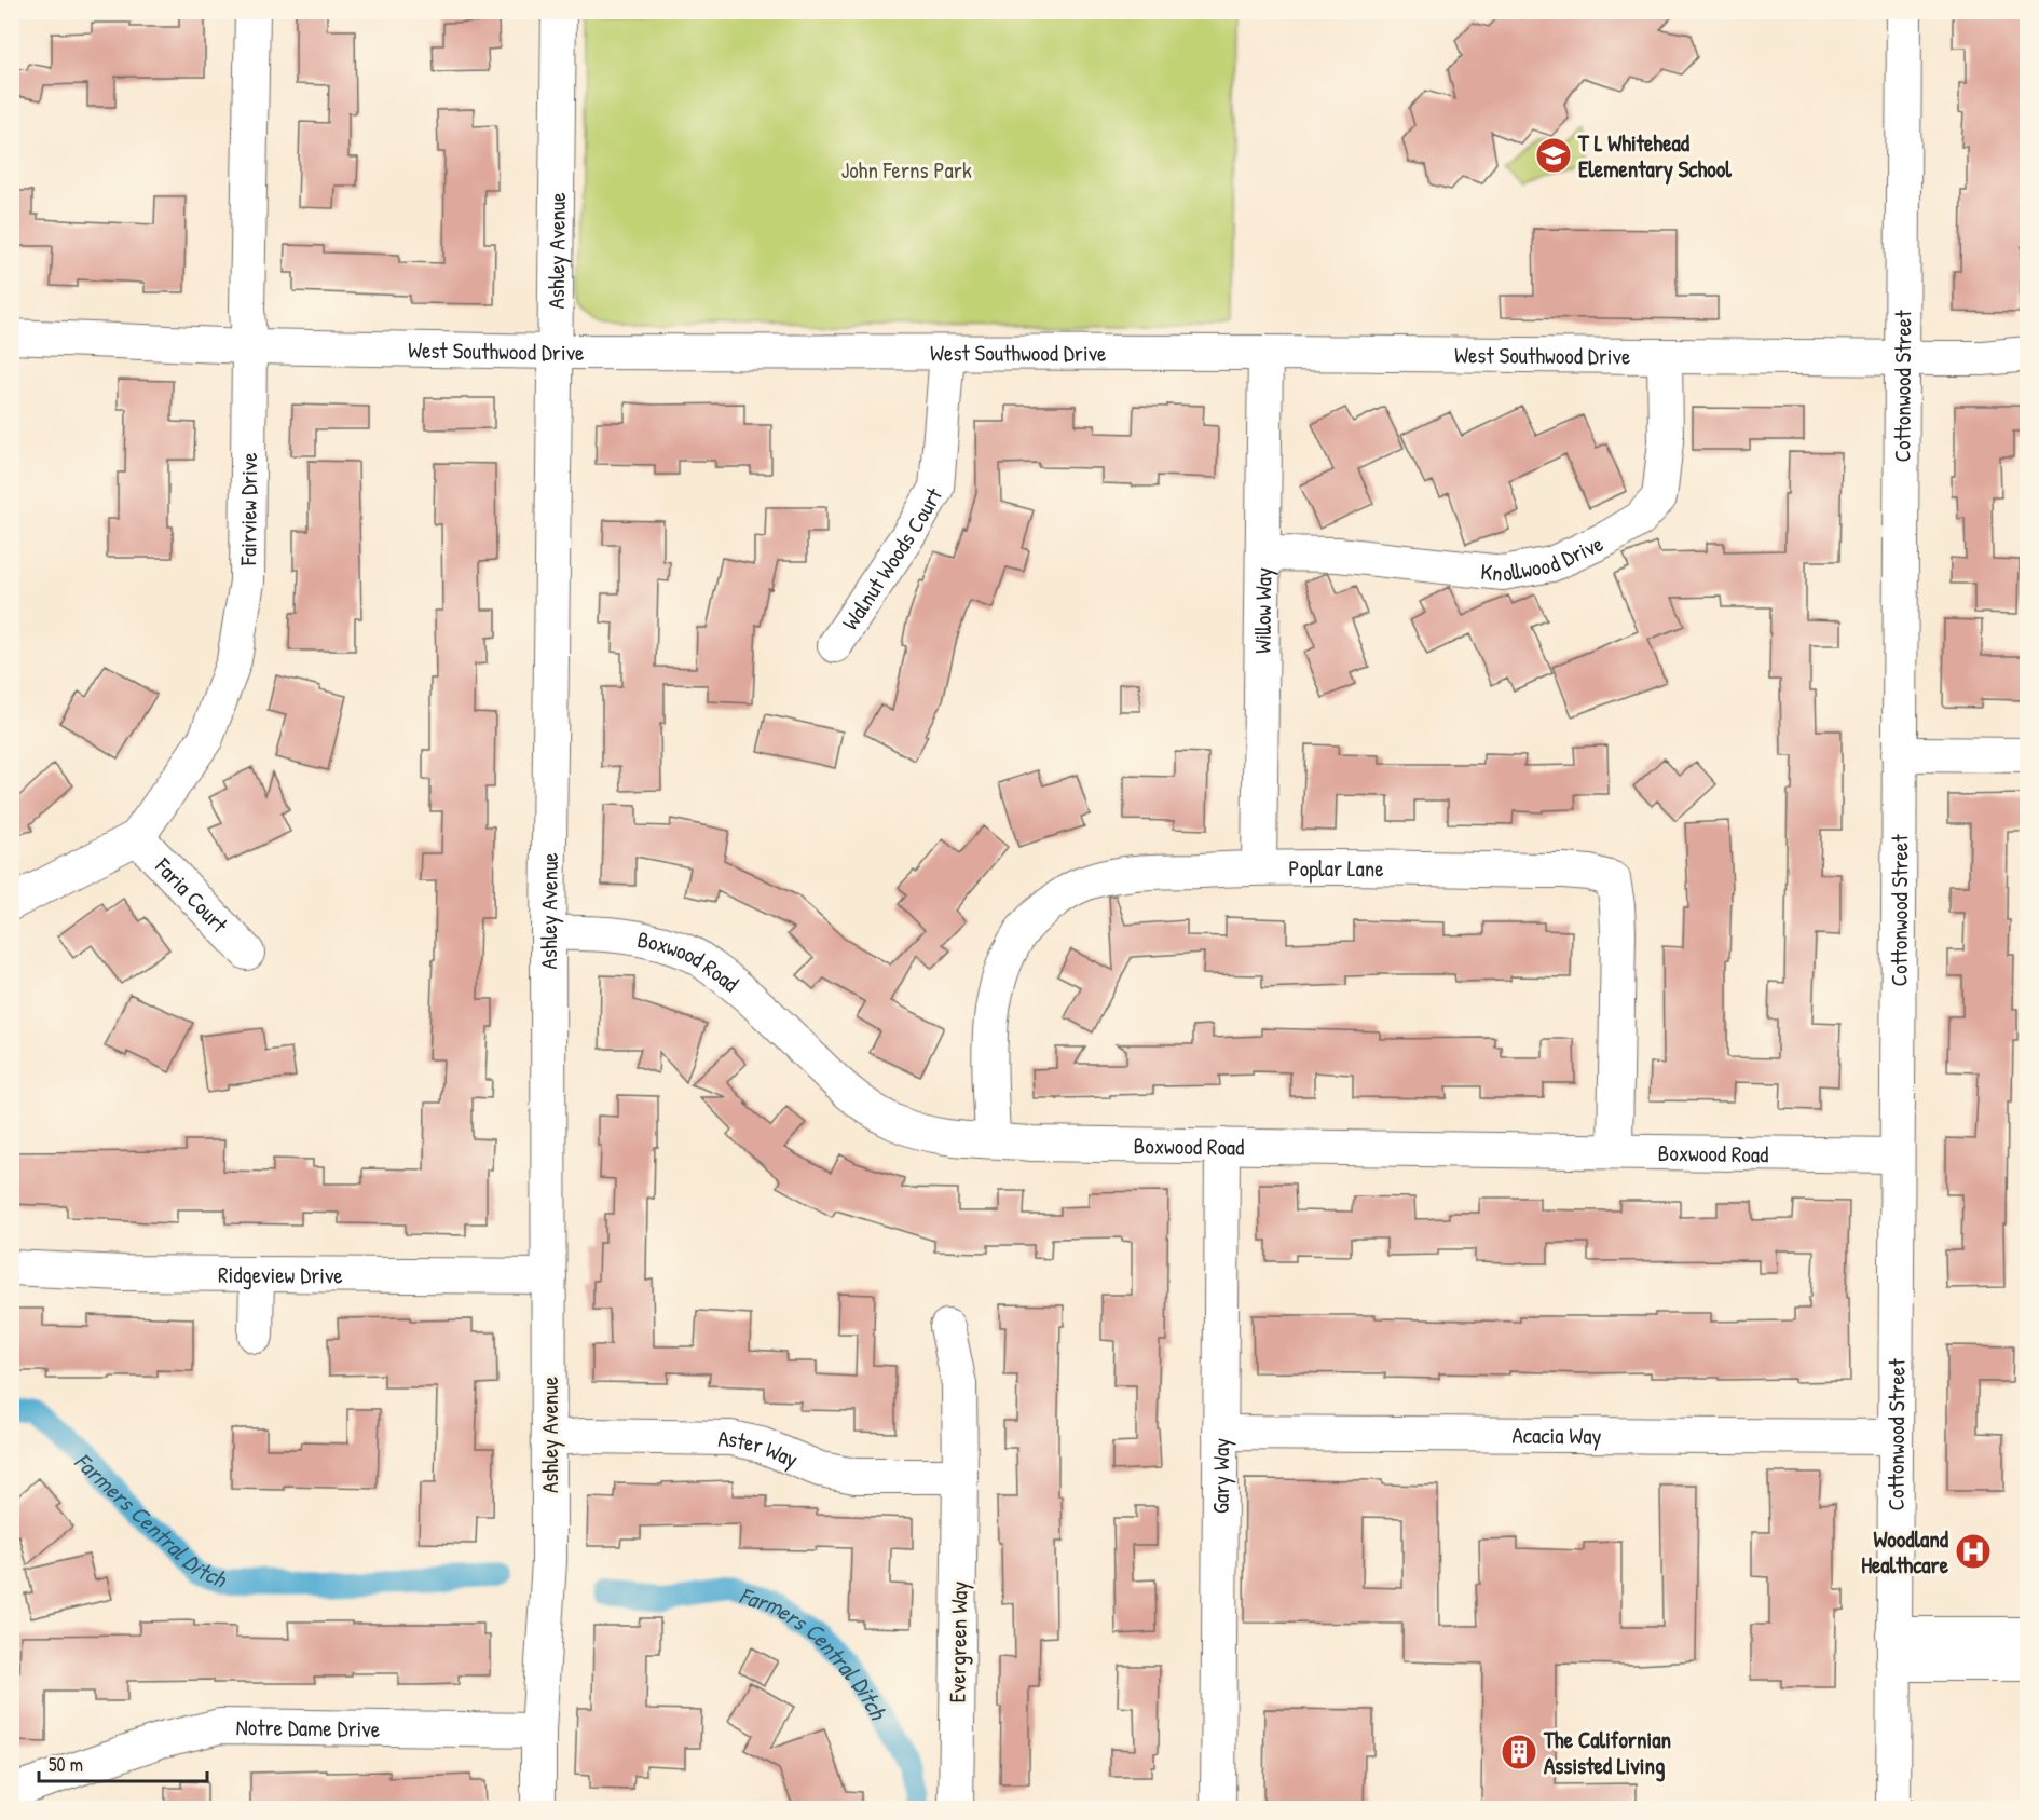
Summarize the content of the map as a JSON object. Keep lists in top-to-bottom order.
{
  "streets": {
    "street": [
      "Ashley Avenue",
      "West Southwood Drive",
      "Cottonwood Street",
      "Fairview Drive",
      "Knollwood Drive",
      "Walnut Woods Court",
      "Willow Way",
      "Poplar Lane",
      "Faria Court",
      "Boxwood Road",
      "Ridgeview Drive",
      "Acacia Way",
      "Aster Way",
      "Gary Way",
      "Evergreen Way",
      "Notre Dame Drive"
    ]
  },
  "crossings": [
    ["Ashley Avenue", "West Southwood Drive"],
    ["Ashley Avenue", "Boxwood Road"],
    ["Ashley Avenue", "Ridgeview Drive"],
    ["Ashley Avenue", "Aster Way"],
    ["Ashley Avenue", "Notre Dame Drive"],
    ["West Southwood Drive", "Cottonwood Street"],
    ["West Southwood Drive", "Fairview Drive"],
    ["West Southwood Drive", "Knollwood Drive"],
    ["West Southwood Drive", "Walnut Woods Court"],
    ["West Southwood Drive", "Willow Way"],
    ["Cottonwood Street", "Boxwood Road"],
    ["Cottonwood Street", "Acacia Way"],
    ["Fairview Drive", "Faria Court"],
    ["Knollwood Drive", "Willow Way"],
    ["Willow Way", "Poplar Lane"],
    ["Poplar Lane", "Boxwood Road"],
    ["Boxwood Road", "Gary Way"],
    ["Acacia Way", "Gary Way"],
    ["Aster Way", "Evergreen Way"]
  ],
  "water": ["Farmers Central Ditch"],
  "parks": ["John Ferns Park"],
  "places": {
    "school or university": ["T L Whitehead Elementary School"],
    "hospital": ["Woodland Healthcare"],
    "building": ["The Californian Assisted Living"]
  },
  "scale_bar": "50 m"
}
